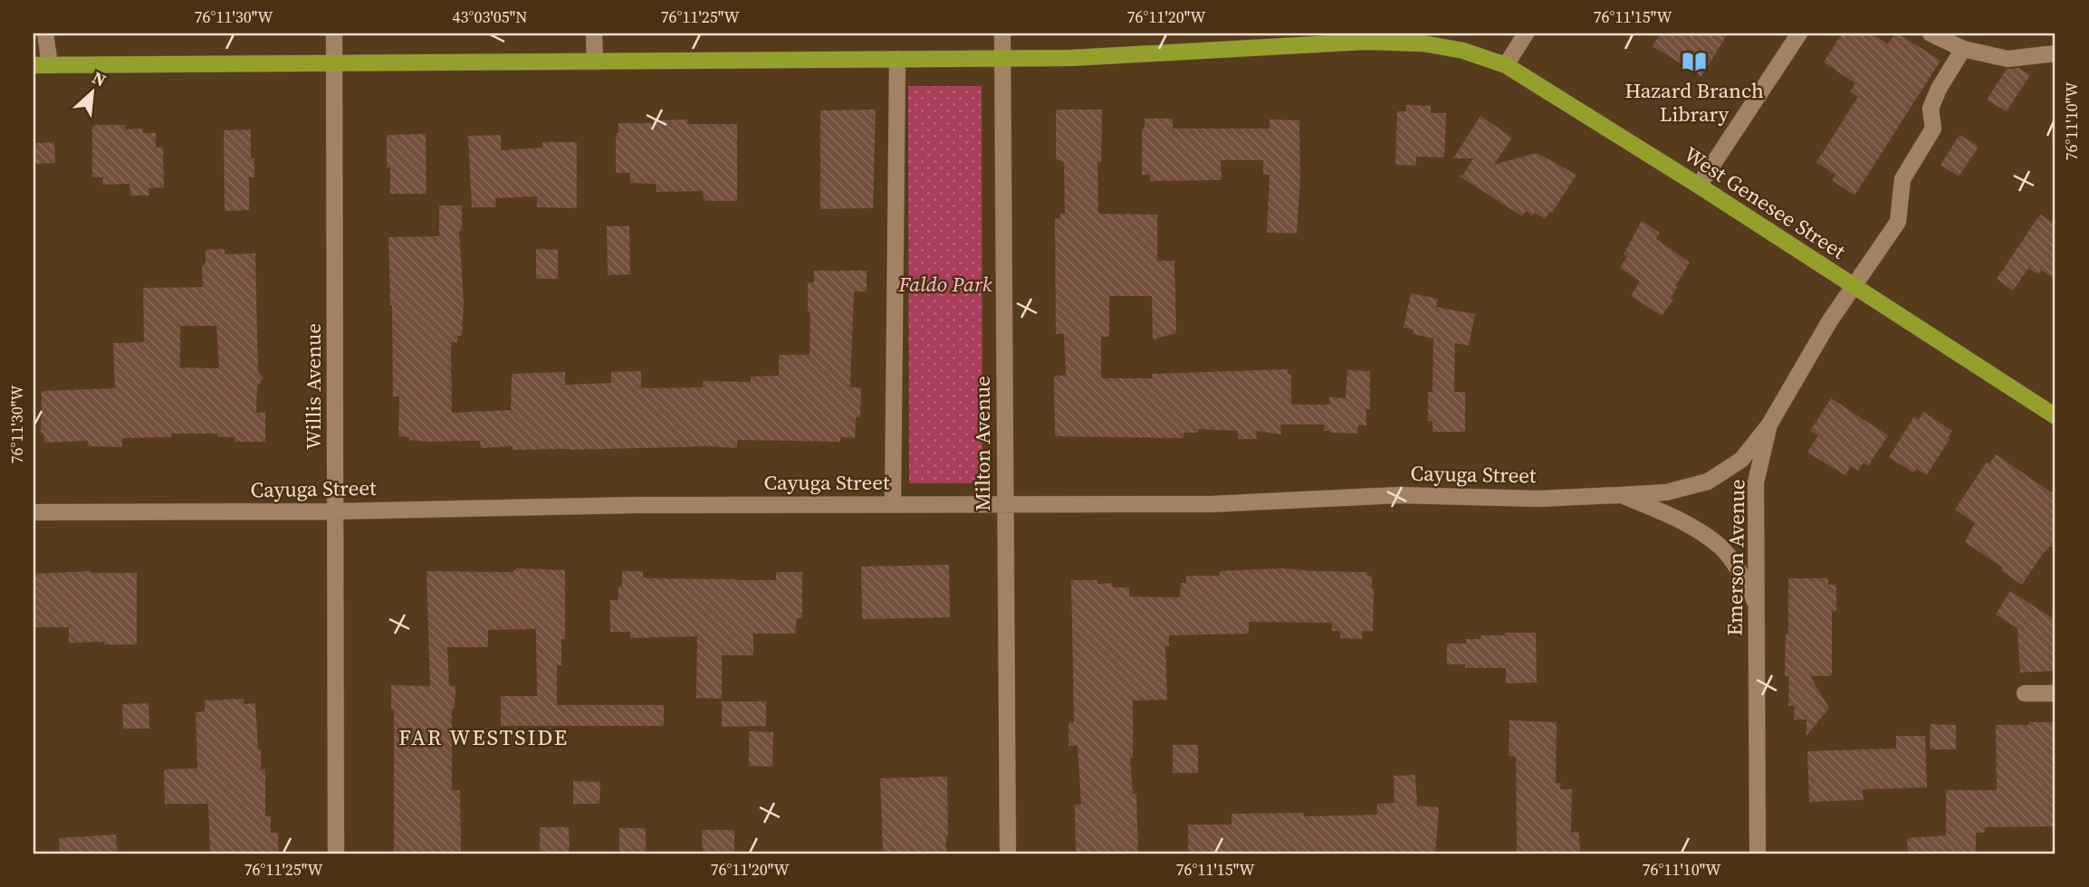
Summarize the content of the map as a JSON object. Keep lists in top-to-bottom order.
{
  "streets": {
    "main road": ["West Genesee Street"],
    "street": [
      "Willis Avenue",
      "Milton Avenue",
      "Cayuga Street",
      "Emerson Avenue"
    ]
  },
  "crossings": [
    ["West Genesee Street", "Willis Avenue"],
    ["West Genesee Street", "Milton Avenue"],
    ["West Genesee Street", "Emerson Avenue"],
    ["Willis Avenue", "Cayuga Street"],
    ["Milton Avenue", "Cayuga Street"],
    ["Cayuga Street", "Emerson Avenue"]
  ],
  "districts": ["FAR WESTSIDE"],
  "parks": ["Faldo Park"],
  "places": {
    "library": ["Hazard Branch Library"]
  },
  "north": "top right",
  "coordinates": [
    "76°11'30\"W",
    "43°03'05\"N",
    "76°11'25\"W",
    "76°11'20\"W",
    "76°11'15\"W",
    "76°11'10\"W"
  ]
}
